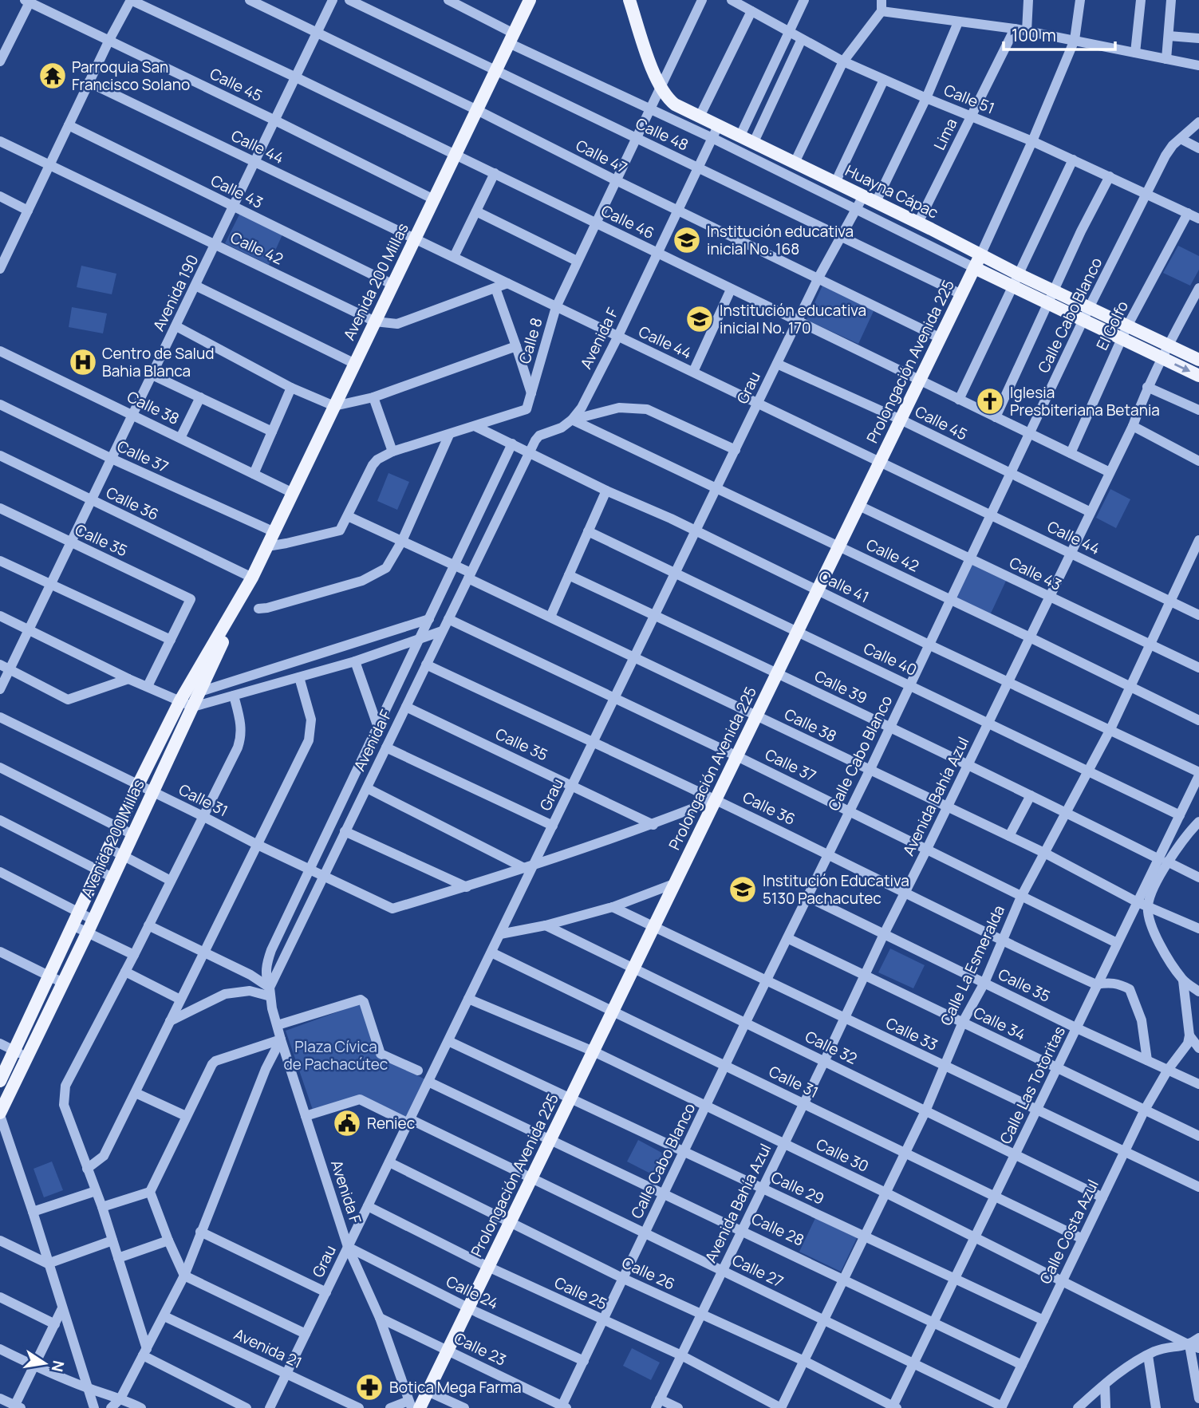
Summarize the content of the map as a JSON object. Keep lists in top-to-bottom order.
{
  "streets": {
    "main road": ["Huayna Cápac", "Avenida 200 Millas", "Prolongación Avenida 225"],
    "street": [
      "Calle 45",
      "Calle 51",
      "Calle 48",
      "Lima",
      "Calle 44",
      "Calle 47",
      "Calle 43",
      "Calle 46",
      "Calle 42",
      "Avenida 190",
      "Calle Cabo Blanco",
      "El Golfo",
      "Avenida F",
      "Calle 8",
      "Grau",
      "Calle 38",
      "Calle 37",
      "Calle 36",
      "Calle 35",
      "Calle 41",
      "Calle 40",
      "Calle 39",
      "Avenida Bahía Azul",
      "Calle 31",
      "Calle La Esmeralda",
      "Calle 34",
      "Calle 33",
      "Calle 32",
      "Calle Las Totoritas",
      "Calle 30",
      "Calle 29",
      "Calle 28",
      "Calle Costa Azul",
      "Calle 27",
      "Calle 26",
      "Calle 24",
      "Calle 25",
      "Avenida 21",
      "Calle 23"
    ]
  },
  "crossings": [
    ["Calle 45", "Avenida 200 Millas"],
    ["Calle 45", "Avenida 190"],
    ["Calle 45", "Calle Cabo Blanco"],
    ["Calle 45", "Prolongación Avenida 225"],
    ["Calle 45", "Grau"],
    ["Calle 45", "Avenida Bahía Azul"],
    ["Calle 51", "Lima"],
    ["Calle 51", "Calle Cabo Blanco"],
    ["Calle 51", "El Golfo"],
    ["Calle 51", "Prolongación Avenida 225"],
    ["Calle 48", "Avenida 200 Millas"],
    ["Calle 48", "Avenida F"],
    ["Calle 48", "Calle 8"],
    ["Calle 48", "Prolongación Avenida 225"],
    ["Calle 48", "Grau"],
    ["Lima", "Huayna Cápac"],
    ["Calle 44", "Calle 42"],
    ["Calle 44", "Avenida 200 Millas"],
    ["Calle 44", "Avenida 190"],
    ["Calle 44", "Calle Cabo Blanco"],
    ["Calle 44", "Avenida F"],
    ["Calle 44", "Calle 8"],
    ["Calle 44", "Prolongación Avenida 225"],
    ["Calle 44", "Grau"],
    ["Calle 44", "Avenida Bahía Azul"],
    ["Calle 44", "Calle La Esmeralda"],
    ["Calle 47", "Avenida 200 Millas"],
    ["Calle 47", "Avenida 190"],
    ["Calle 47", "Avenida F"],
    ["Calle 47", "Calle 8"],
    ["Calle 47", "Prolongación Avenida 225"],
    ["Calle 47", "Grau"],
    ["Calle 43", "Avenida 200 Millas"],
    ["Calle 43", "Avenida 190"],
    ["Calle 43", "Calle Cabo Blanco"],
    ["Calle 43", "Prolongación Avenida 225"],
    ["Calle 43", "Avenida Bahía Azul"],
    ["Calle 43", "Calle La Esmeralda"],
    ["Huayna Cápac", "Avenida 200 Millas"],
    ["Huayna Cápac", "Calle Cabo Blanco"],
    ["Huayna Cápac", "El Golfo"],
    ["Huayna Cápac", "Avenida F"],
    ["Huayna Cápac", "Calle 8"],
    ["Huayna Cápac", "Prolongación Avenida 225"],
    ["Huayna Cápac", "Grau"],
    ["Huayna Cápac", "Avenida Bahía Azul"],
    ["Calle 46", "Avenida 200 Millas"],
    ["Calle 46", "Avenida 190"],
    ["Calle 46", "Calle Cabo Blanco"],
    ["Calle 46", "El Golfo"],
    ["Calle 46", "Avenida F"],
    ["Calle 46", "Calle 8"],
    ["Calle 46", "Prolongación Avenida 225"],
    ["Calle 46", "Grau"],
    ["Calle 46", "Avenida Bahía Azul"],
    ["Calle 42", "Avenida 200 Millas"],
    ["Calle 42", "Avenida 190"],
    ["Calle 42", "Calle Cabo Blanco"],
    ["Calle 42", "Avenida F"],
    ["Calle 42", "Prolongación Avenida 225"],
    ["Calle 42", "Grau"],
    ["Calle 42", "Avenida Bahía Azul"],
    ["Calle 42", "Calle La Esmeralda"],
    ["Avenida 200 Millas", "Calle 8"],
    ["Avenida 200 Millas", "Calle 38"],
    ["Avenida 200 Millas", "Calle 37"],
    ["Avenida 200 Millas", "Calle 36"],
    ["Avenida 200 Millas", "Calle 31"],
    ["Avenida 190", "Calle 38"],
    ["Avenida 190", "Calle 37"],
    ["Avenida 190", "Calle 36"],
    ["Avenida 190", "Calle 35"],
    ["Calle Cabo Blanco", "Calle 38"],
    ["Calle Cabo Blanco", "Calle 37"],
    ["Calle Cabo Blanco", "Calle 36"],
    ["Calle Cabo Blanco", "Calle 35"],
    ["Calle Cabo Blanco", "Calle 41"],
    ["Calle Cabo Blanco", "Calle 40"],
    ["Calle Cabo Blanco", "Calle 39"],
    ["Calle Cabo Blanco", "Calle 31"],
    ["Calle Cabo Blanco", "Calle 34"],
    ["Calle Cabo Blanco", "Calle 33"],
    ["Calle Cabo Blanco", "Calle 32"],
    ["Calle Cabo Blanco", "Calle 30"],
    ["Calle Cabo Blanco", "Calle 29"],
    ["Calle Cabo Blanco", "Calle 28"],
    ["Calle Cabo Blanco", "Calle 27"],
    ["Calle Cabo Blanco", "Calle 26"],
    ["Calle Cabo Blanco", "Calle 24"],
    ["Calle Cabo Blanco", "Calle 25"],
    ["Calle Cabo Blanco", "Calle 23"],
    ["Avenida F", "Prolongación Avenida 225"],
    ["Avenida F", "Grau"],
    ["Avenida F", "Calle 38"],
    ["Avenida F", "Calle 37"],
    ["Avenida F", "Calle 36"],
    ["Avenida F", "Calle 35"],
    ["Avenida F", "Calle 41"],
    ["Avenida F", "Calle 31"],
    ["Avenida F", "Calle 27"],
    ["Avenida F", "Calle 24"],
    ["Avenida F", "Calle 23"],
    ["Calle 8", "Calle 38"],
    ["Calle 8", "Calle 41"],
    ["Prolongación Avenida 225", "Calle 38"],
    ["Prolongación Avenida 225", "Calle 37"],
    ["Prolongación Avenida 225", "Calle 36"],
    ["Prolongación Avenida 225", "Calle 41"],
    ["Prolongación Avenida 225", "Calle 40"],
    ["Prolongación Avenida 225", "Calle 39"],
    ["Prolongación Avenida 225", "Calle 31"],
    ["Prolongación Avenida 225", "Calle 33"],
    ["Prolongación Avenida 225", "Calle 32"],
    ["Prolongación Avenida 225", "Calle 30"],
    ["Prolongación Avenida 225", "Calle 29"],
    ["Prolongación Avenida 225", "Calle 28"],
    ["Prolongación Avenida 225", "Calle 27"],
    ["Prolongación Avenida 225", "Calle 26"],
    ["Prolongación Avenida 225", "Calle 24"],
    ["Prolongación Avenida 225", "Calle 25"],
    ["Prolongación Avenida 225", "Calle 23"],
    ["Grau", "Calle 38"],
    ["Grau", "Calle 37"],
    ["Grau", "Calle 36"],
    ["Grau", "Calle 35"],
    ["Grau", "Calle 41"],
    ["Grau", "Calle 40"],
    ["Grau", "Calle 39"],
    ["Grau", "Calle 31"],
    ["Grau", "Calle 30"],
    ["Grau", "Calle 29"],
    ["Grau", "Calle 28"],
    ["Grau", "Calle 27"],
    ["Grau", "Calle 26"],
    ["Grau", "Calle 24"],
    ["Grau", "Calle 25"],
    ["Grau", "Avenida 21"],
    ["Calle 38", "Avenida Bahía Azul"],
    ["Calle 38", "Calle La Esmeralda"],
    ["Calle 38", "Calle Las Totoritas"],
    ["Calle 37", "Avenida Bahía Azul"],
    ["Calle 37", "Calle La Esmeralda"],
    ["Calle 37", "Calle Las Totoritas"],
    ["Calle 36", "Avenida Bahía Azul"],
    ["Calle 36", "Calle La Esmeralda"],
    ["Calle 36", "Calle Las Totoritas"],
    ["Calle 35", "Avenida Bahía Azul"],
    ["Calle 35", "Calle La Esmeralda"],
    ["Calle 35", "Calle Las Totoritas"],
    ["Calle 35", "Calle Costa Azul"],
    ["Calle 41", "Avenida Bahía Azul"],
    ["Calle 41", "Calle La Esmeralda"],
    ["Calle 41", "Calle Las Totoritas"],
    ["Calle 40", "Avenida Bahía Azul"],
    ["Calle 40", "Calle La Esmeralda"],
    ["Calle 40", "Calle Las Totoritas"],
    ["Calle 39", "Avenida Bahía Azul"],
    ["Calle 39", "Calle La Esmeralda"],
    ["Calle 39", "Calle Las Totoritas"],
    ["Avenida Bahía Azul", "Calle 31"],
    ["Avenida Bahía Azul", "Calle 34"],
    ["Avenida Bahía Azul", "Calle 33"],
    ["Avenida Bahía Azul", "Calle 32"],
    ["Avenida Bahía Azul", "Calle 30"],
    ["Avenida Bahía Azul", "Calle 29"],
    ["Avenida Bahía Azul", "Calle 28"],
    ["Avenida Bahía Azul", "Calle 27"],
    ["Avenida Bahía Azul", "Calle 26"],
    ["Avenida Bahía Azul", "Calle 25"],
    ["Calle 31", "Calle La Esmeralda"],
    ["Calle 31", "Calle Las Totoritas"],
    ["Calle 31", "Calle Costa Azul"],
    ["Calle La Esmeralda", "Calle 34"],
    ["Calle La Esmeralda", "Calle 33"],
    ["Calle La Esmeralda", "Calle 32"],
    ["Calle La Esmeralda", "Calle 30"],
    ["Calle La Esmeralda", "Calle 29"],
    ["Calle La Esmeralda", "Calle 28"],
    ["Calle La Esmeralda", "Calle 27"],
    ["Calle La Esmeralda", "Calle 26"],
    ["Calle La Esmeralda", "Calle 25"],
    ["Calle 34", "Calle Las Totoritas"],
    ["Calle 34", "Calle Costa Azul"],
    ["Calle 33", "Calle Las Totoritas"],
    ["Calle 33", "Calle Costa Azul"],
    ["Calle 32", "Calle Las Totoritas"],
    ["Calle 32", "Calle Costa Azul"],
    ["Calle Las Totoritas", "Calle 30"],
    ["Calle Las Totoritas", "Calle 29"],
    ["Calle Las Totoritas", "Calle 28"],
    ["Calle Las Totoritas", "Calle 27"],
    ["Calle Las Totoritas", "Calle 26"],
    ["Calle 30", "Calle Costa Azul"],
    ["Calle 29", "Calle Costa Azul"],
    ["Calle 28", "Calle Costa Azul"],
    ["Calle Costa Azul", "Calle 27"]
  ],
  "parks": ["Plaza Cívica de Pachacútec"],
  "places": {
    "temple": ["Parroquia San Francisco Solano"],
    "school or university": ["Institución educativa inicial No. 168", "Institución educativa inicial No. 170", "Institución Educativa 5130 Pachacutec"],
    "hospital": ["Centro de Salud Bahia Blanca"],
    "church": ["Iglesia Presbiteriana Betania"],
    "public building": ["Reniec"],
    "pharmacy": ["Botica Mega Farma"]
  },
  "scale_bar": "100 m",
  "north": "right"
}
